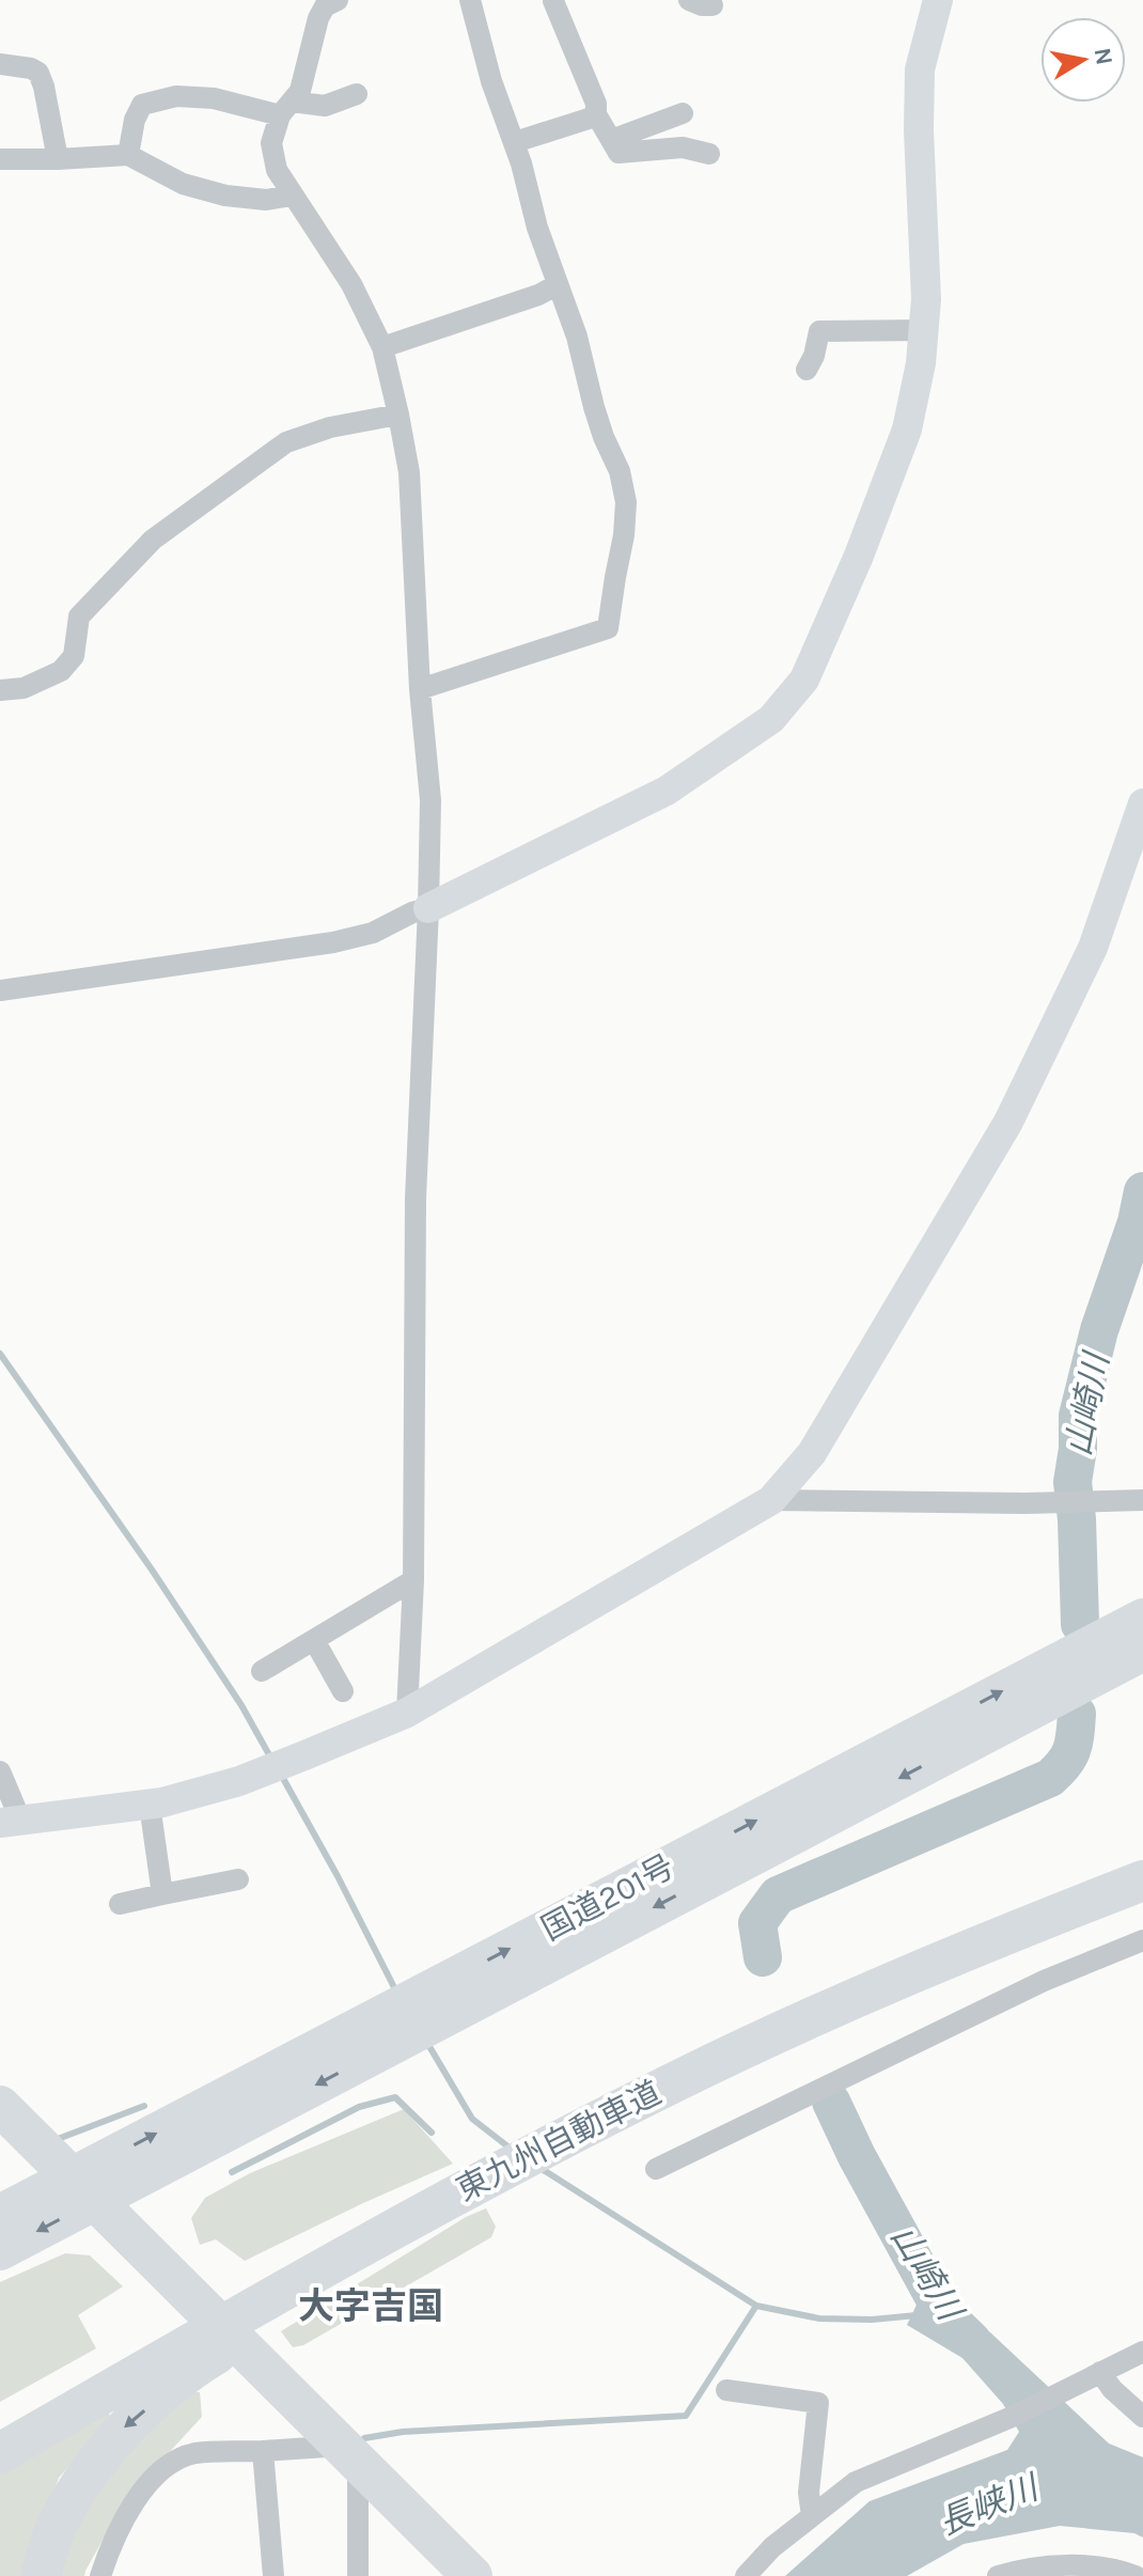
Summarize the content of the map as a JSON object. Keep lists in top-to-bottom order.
{
  "streets": {
    "highway": ["国道201号", "東九州自動車道"]
  },
  "districts": ["大字吉国"],
  "water": ["山崎川", "長峡川"],
  "north": "right"
}
